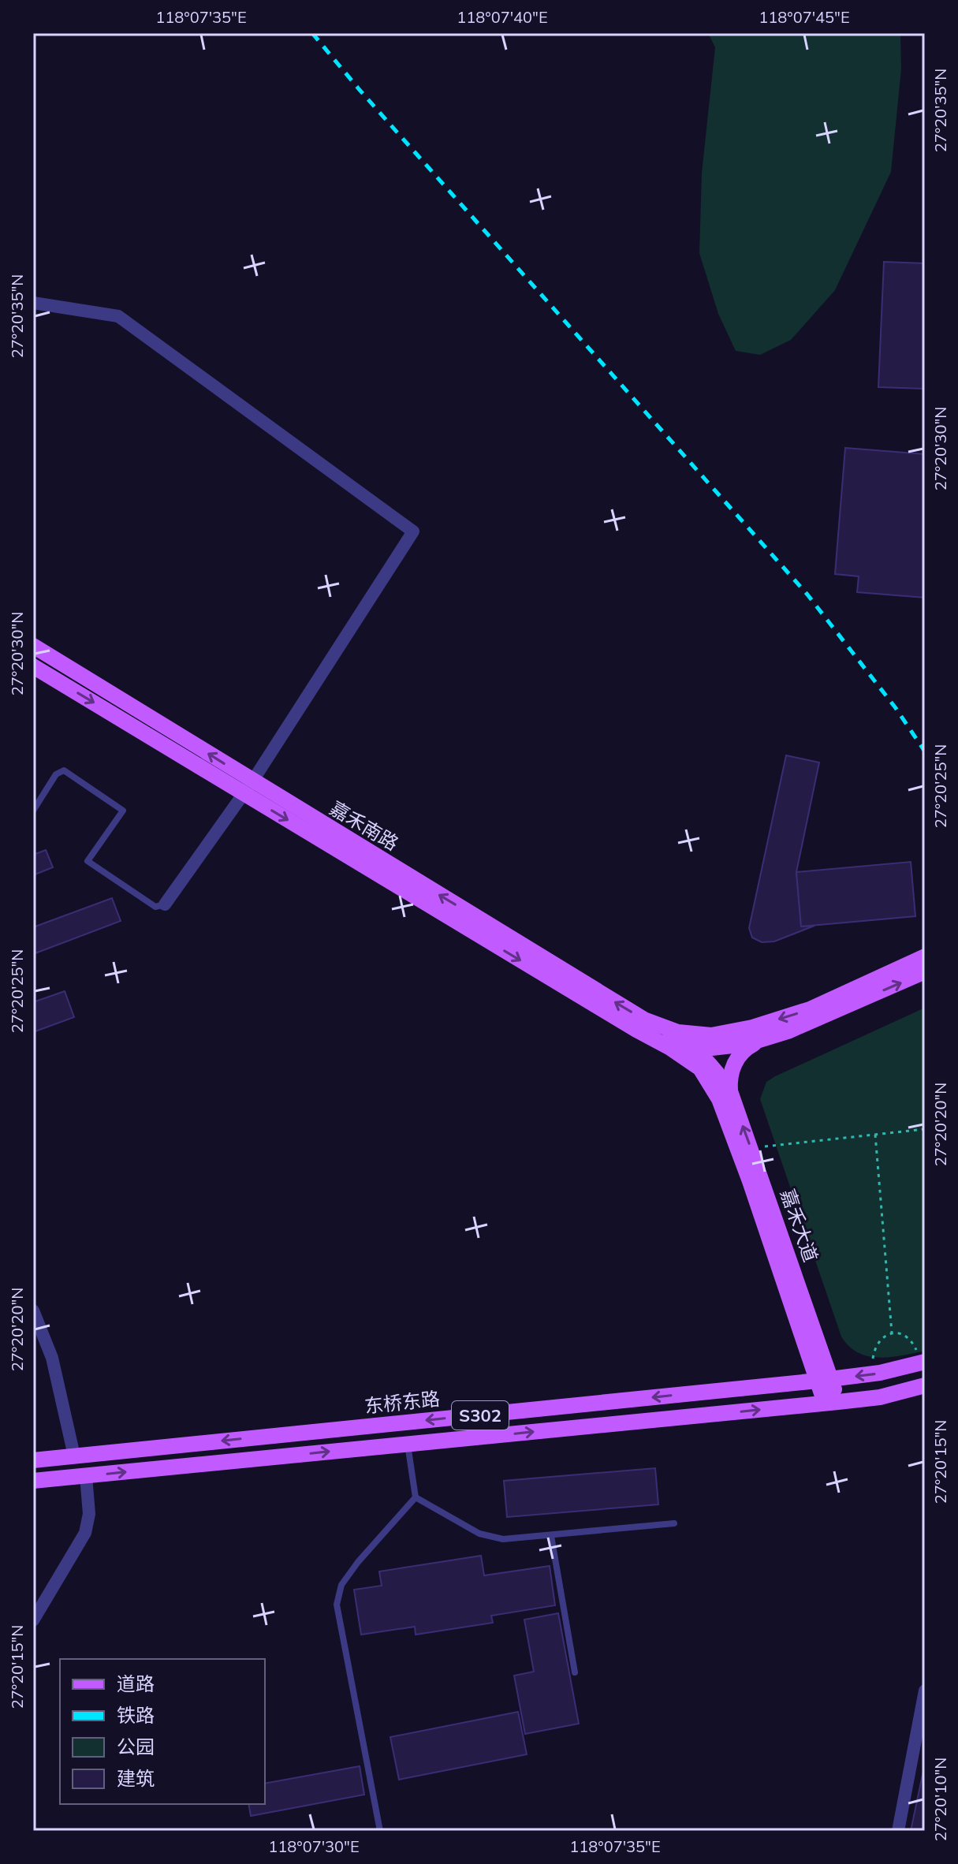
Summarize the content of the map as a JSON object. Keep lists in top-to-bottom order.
{
  "streets": {
    "main road": [
      "嘉禾南路",
      "嘉禾大道",
      "东桥东路",
      "S302"
    ]
  },
  "crossings": [
    ["嘉禾南路", "嘉禾大道"],
    ["嘉禾大道", "东桥东路"],
    ["嘉禾大道", "S302"]
  ],
  "legend": [
    "道路",
    "铁路",
    "公园",
    "建筑"
  ],
  "coordinates": [
    "118°07'35\"E",
    "118°07'40\"E",
    "118°07'45\"E",
    "27°20'35\"N",
    "27°20'30\"N",
    "27°20'25\"N",
    "27°20'20\"N",
    "27°20'15\"N",
    "27°20'10\"N",
    "118°07'30\"E"
  ]
}
